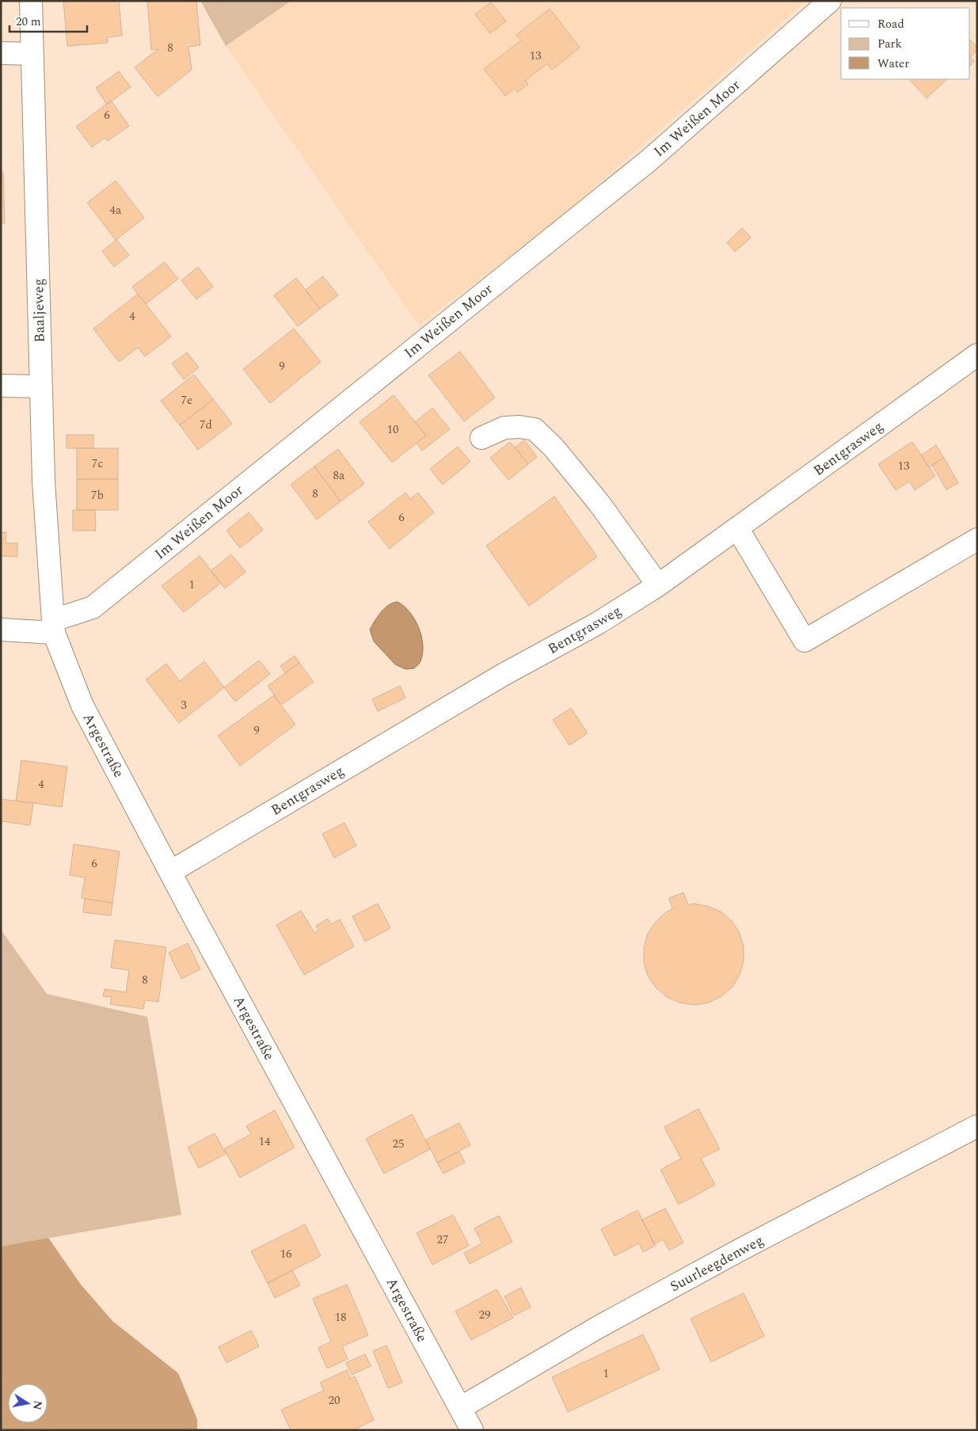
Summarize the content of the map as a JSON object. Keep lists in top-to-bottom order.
{
  "streets": {
    "street": [
      "Im Weißen Moor",
      "Baaljeweg",
      "Bentgrasweg",
      "Argestraße",
      "Suurleegdenweg"
    ]
  },
  "crossings": [
    ["Im Weißen Moor", "Baaljeweg"],
    ["Im Weißen Moor", "Argestraße"],
    ["Baaljeweg", "Argestraße"],
    ["Bentgrasweg", "Argestraße"],
    ["Argestraße", "Suurleegdenweg"]
  ],
  "house_numbers": [
    "8",
    "13",
    "6",
    "4a",
    "4",
    "9",
    "7e",
    "7d",
    "10",
    "7c",
    "13",
    "8a",
    "8",
    "7b",
    "6",
    "1",
    "3",
    "9",
    "4",
    "6",
    "8",
    "14",
    "25",
    "27",
    "16",
    "29",
    "18",
    "1",
    "20"
  ],
  "legend": ["Road", "Park", "Water"],
  "scale_bar": "20 m",
  "north": "right"
}
